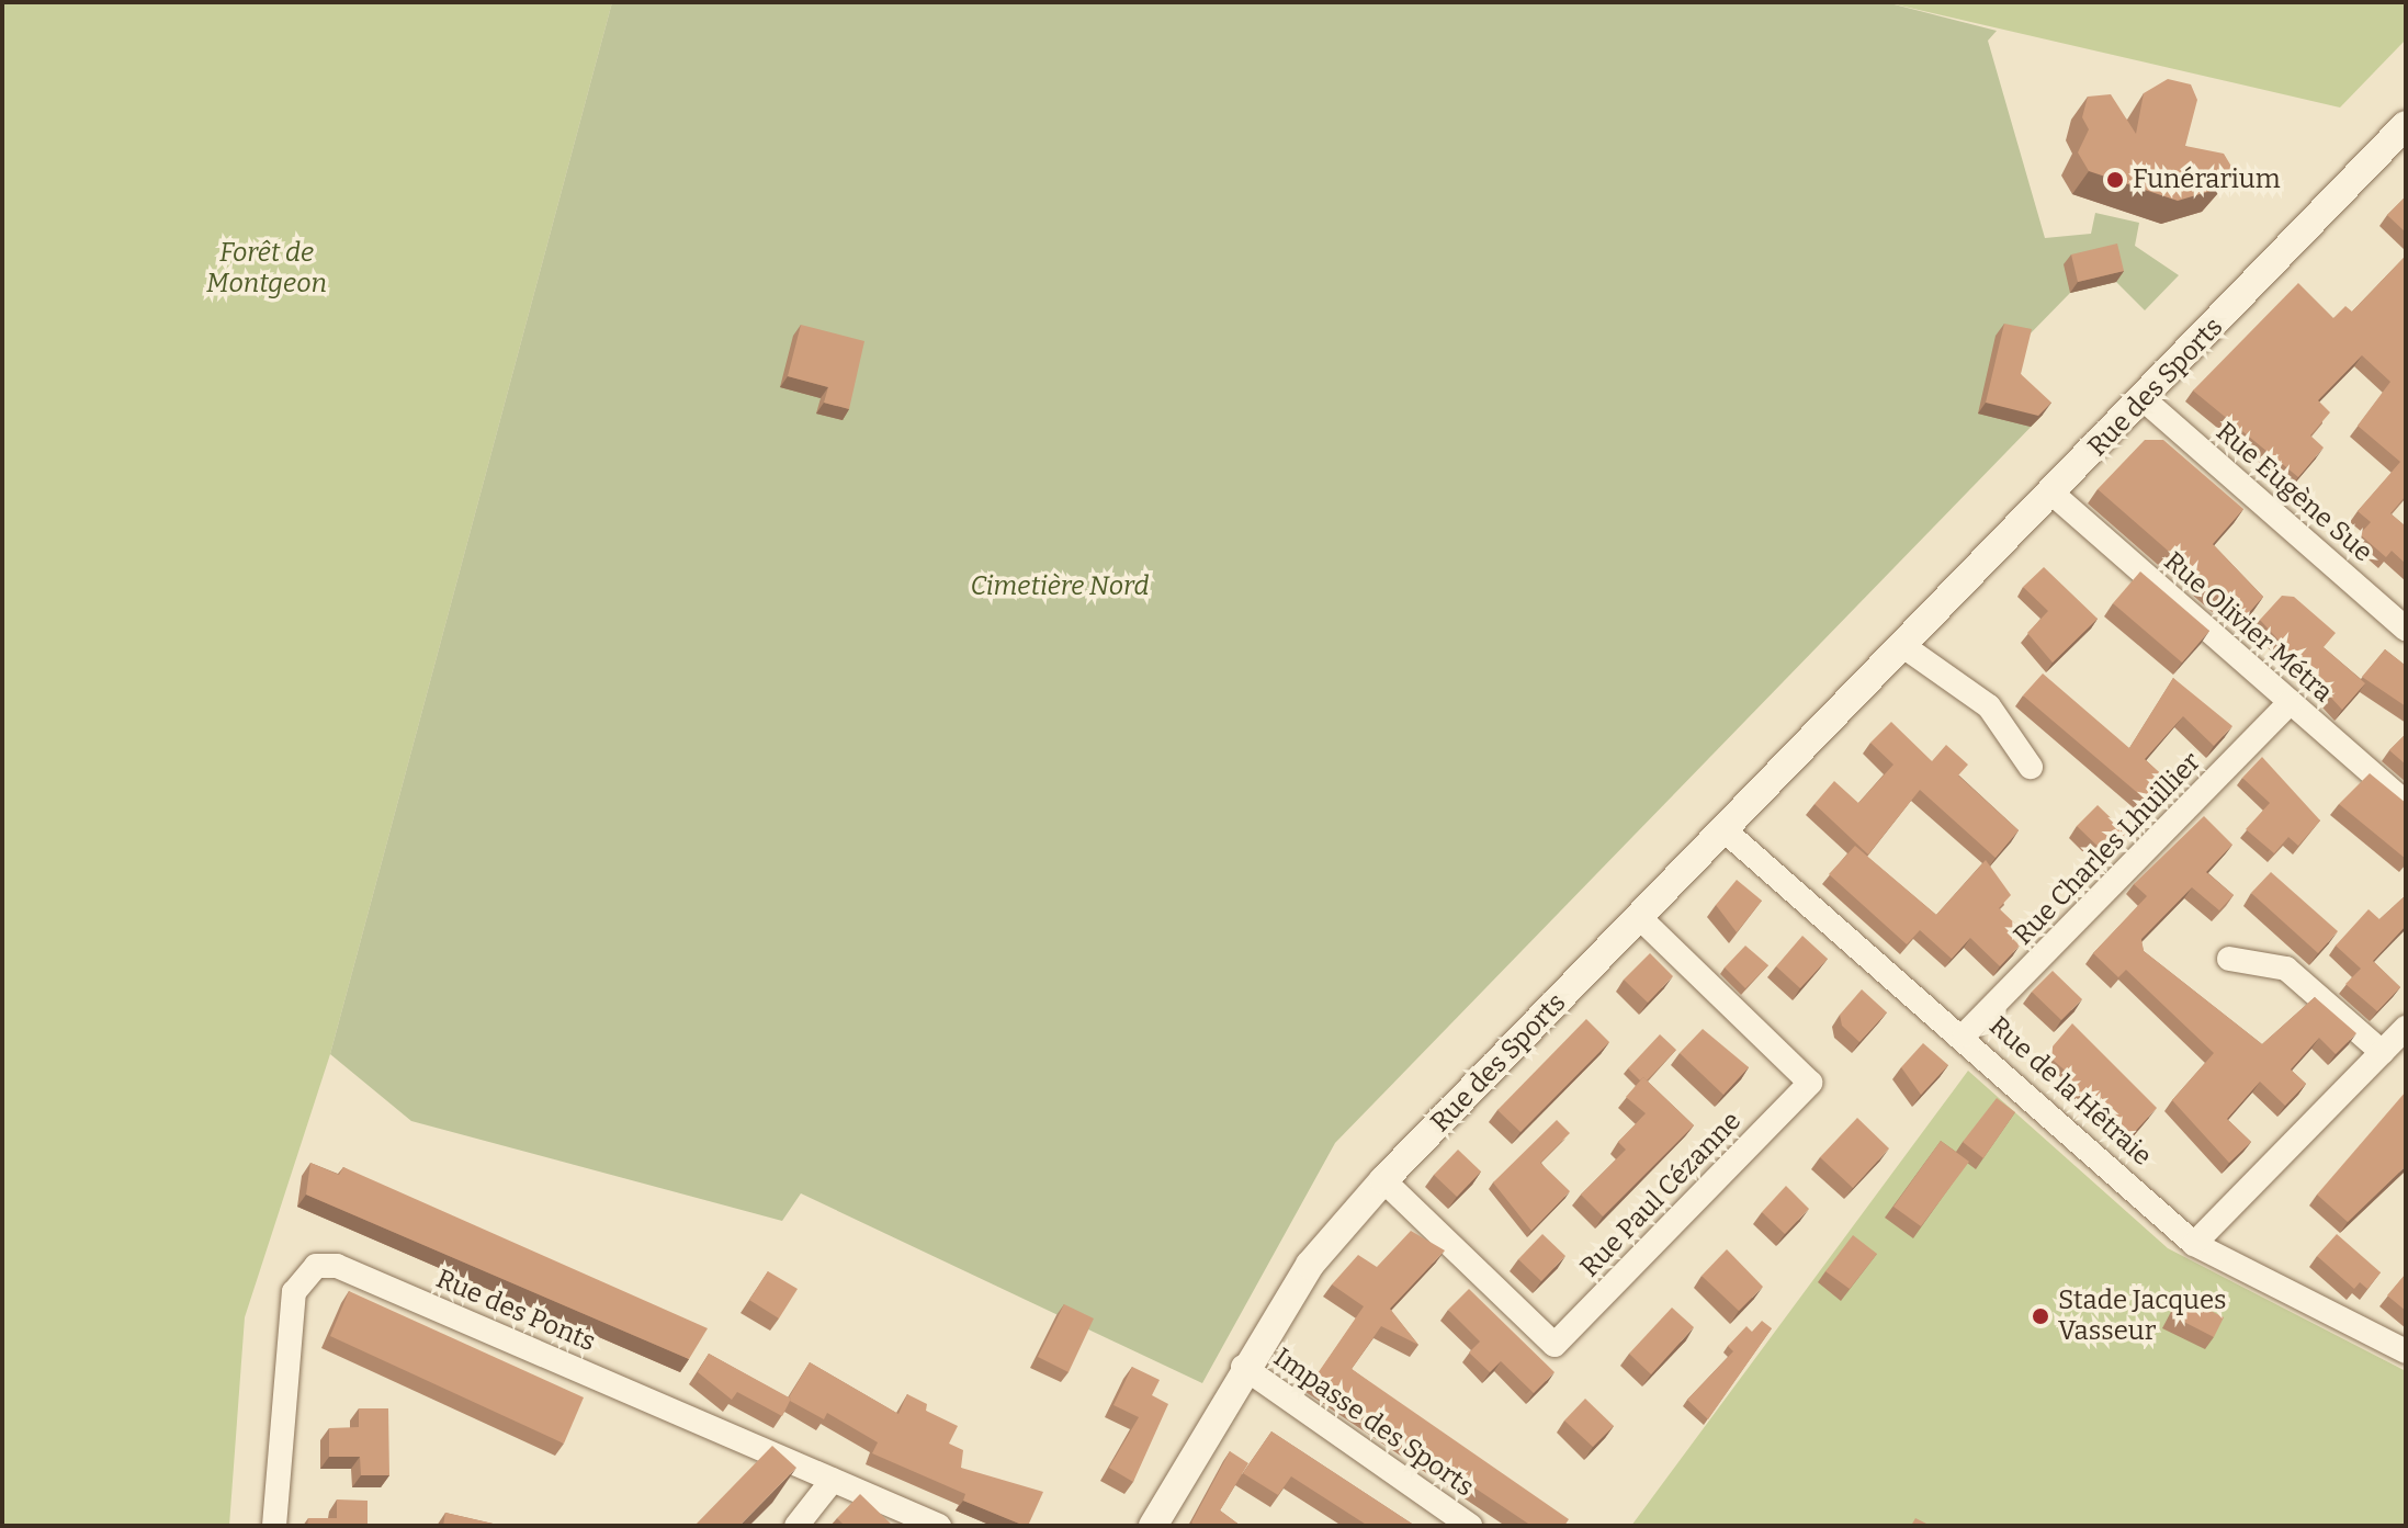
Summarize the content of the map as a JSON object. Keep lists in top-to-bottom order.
{
  "streets": {
    "street": [
      "Rue des Sports",
      "Rue Eugène Sue",
      "Rue Olivier Métra",
      "Rue Charles Lhuillier",
      "Rue de la Hêtraie",
      "Rue Paul Cézanne",
      "Rue des Ponts",
      "Impasse des Sports"
    ]
  },
  "crossings": [
    ["Rue des Sports", "Rue Eugène Sue"],
    ["Rue des Sports", "Rue Olivier Métra"],
    ["Rue des Sports", "Rue de la Hêtraie"],
    ["Rue des Sports", "Rue Paul Cézanne"],
    ["Rue des Sports", "Impasse des Sports"],
    ["Rue Olivier Métra", "Rue Charles Lhuillier"],
    ["Rue Charles Lhuillier", "Rue de la Hêtraie"]
  ],
  "parks": ["Forêt de Montgeon", "Cimetière Nord"],
  "places": ["Funérarium", "Stade Jacques Vasseur"]
}
